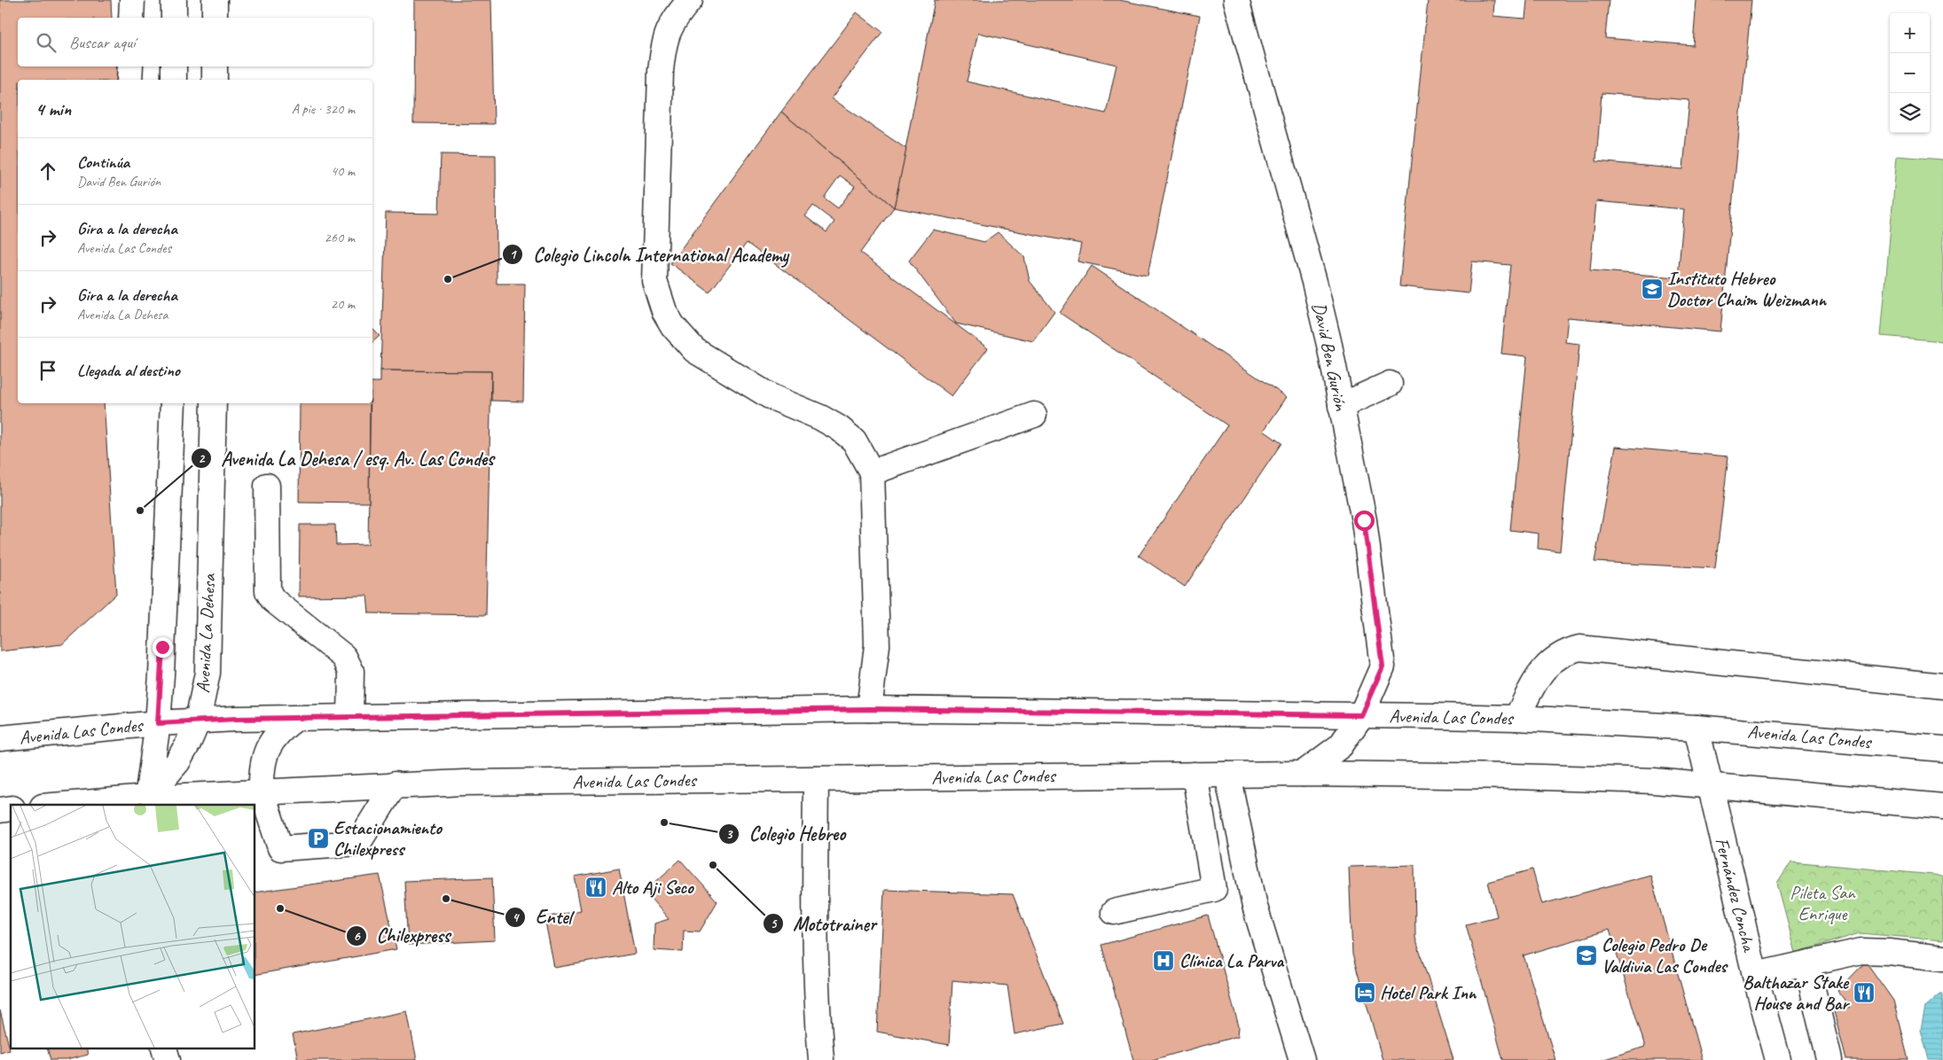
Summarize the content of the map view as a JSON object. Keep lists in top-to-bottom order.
{
  "streets": {
    "main road": [
      "David Ben Gurión",
      "Avenida La Dehesa",
      "Avenida Las Condes",
      "Fernández Concha"
    ]
  },
  "crossings": [
    ["David Ben Gurión", "Avenida Las Condes"],
    ["Avenida La Dehesa", "Avenida Las Condes"],
    ["Avenida Las Condes", "Fernández Concha"]
  ],
  "parks": ["Pileta San Enrique"],
  "places": {
    "other": [
      "Colegio Lincoln International Academy",
      "Avenida La Dehesa / esq. Av. Las Condes",
      "Colegio Hebreo",
      "Mototrainer",
      "Entel",
      "Chilexpress"
    ],
    "school or university": ["Instituto Hebreo Doctor Chaim Weizmann", "Colegio Pedro De Valdivia Las Condes"],
    "parking": ["Estacionamiento Chilexpress"],
    "restaurant": ["Alto Aji Seco", "Balthazar Stake House and Bar"],
    "hospital": ["Clínica La Parva"],
    "hotel": ["Hotel Park Inn"]
  },
  "page": {
    "map_buttons": ["+", "−"],
    "search": "Buscar aquí",
    "heading": ["4 min", "A pie · 320 m"],
    "list": [
      ["Continúa", "David Ben Gurión", "40 m"],
      ["Gira a la derecha", "Avenida Las Condes", "260 m"],
      ["Gira a la derecha", "Avenida La Dehesa", "20 m"],
      "Llegada al destino"
    ]
  }
}
